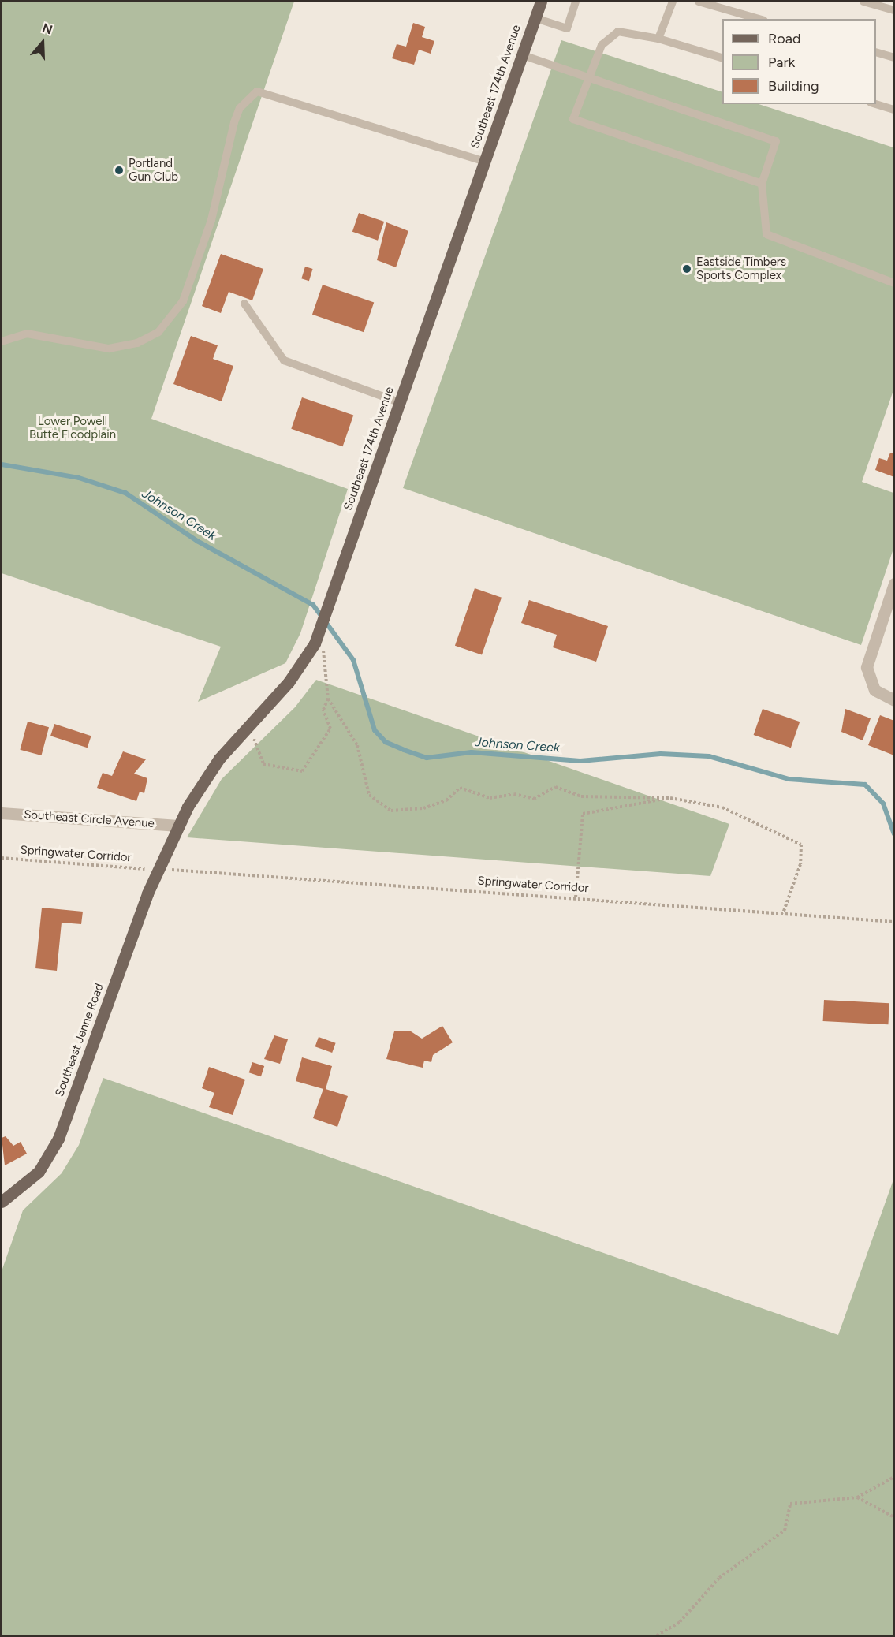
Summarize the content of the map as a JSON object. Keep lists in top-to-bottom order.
{
  "streets": {
    "main road": ["Southeast 174th Avenue", "Southeast Jenne Road"],
    "street": ["Southeast Circle Avenue"],
    "path": ["Springwater Corridor"]
  },
  "crossings": [
    ["Southeast 174th Avenue", "Southeast Circle Avenue"],
    ["Southeast 174th Avenue", "Springwater Corridor"],
    ["Southeast 174th Avenue", "Southeast Jenne Road"],
    ["Springwater Corridor", "Southeast Jenne Road"]
  ],
  "water": ["Johnson Creek"],
  "parks": ["Lower Powell Butte Floodplain"],
  "places": ["Portland Gun Club", "Eastside Timbers Sports Complex"],
  "legend": ["Road", "Park", "Building"],
  "north": "top"
}
